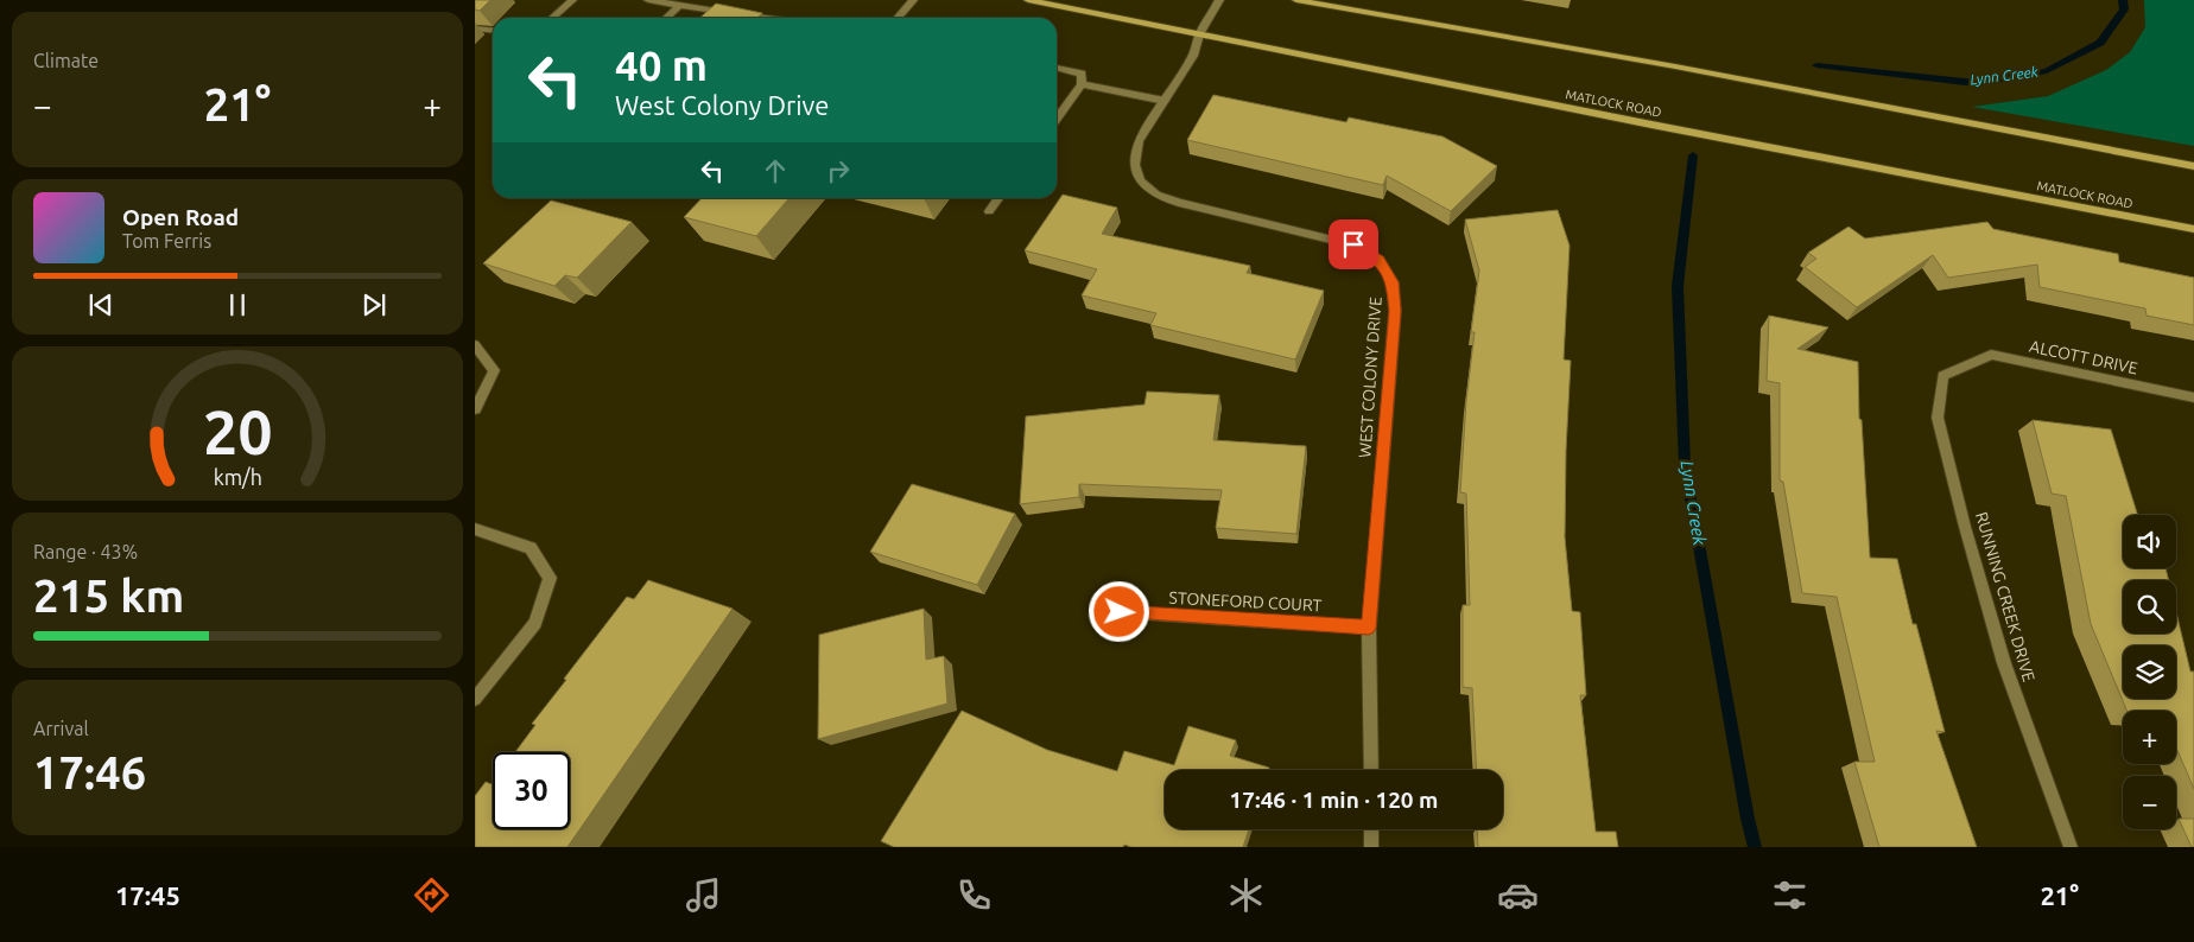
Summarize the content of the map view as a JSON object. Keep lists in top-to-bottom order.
{
  "streets": {
    "main road": ["MATLOCK ROAD"],
    "street": [
      "ALCOTT DRIVE",
      "WEST COLONY DRIVE",
      "RUNNING CREEK DRIVE",
      "STONEFORD COURT"
    ]
  },
  "crossings": [
    ["MATLOCK ROAD", "WEST COLONY DRIVE"],
    ["ALCOTT DRIVE", "RUNNING CREEK DRIVE"],
    ["WEST COLONY DRIVE", "STONEFORD COURT"]
  ],
  "water": ["Lynn Creek"],
  "page": {
    "tile": [
      "Climate",
      ["Range · 43%", "215 km"],
      ["Arrival", "17:46"]
    ],
    "turn": ["40 m", "West Colony Drive"],
    "heat": ["−", "21°", "+"],
    "song": ["Open Road", "Tom Ferris"],
    "map_buttons": ["+", "−"],
    "limit": "30",
    "trip": "17:46 · 1 min · 120 m",
    "tabs": ["17:45", "21°"],
    "gauge": ["20", "km/h"]
  }
}
